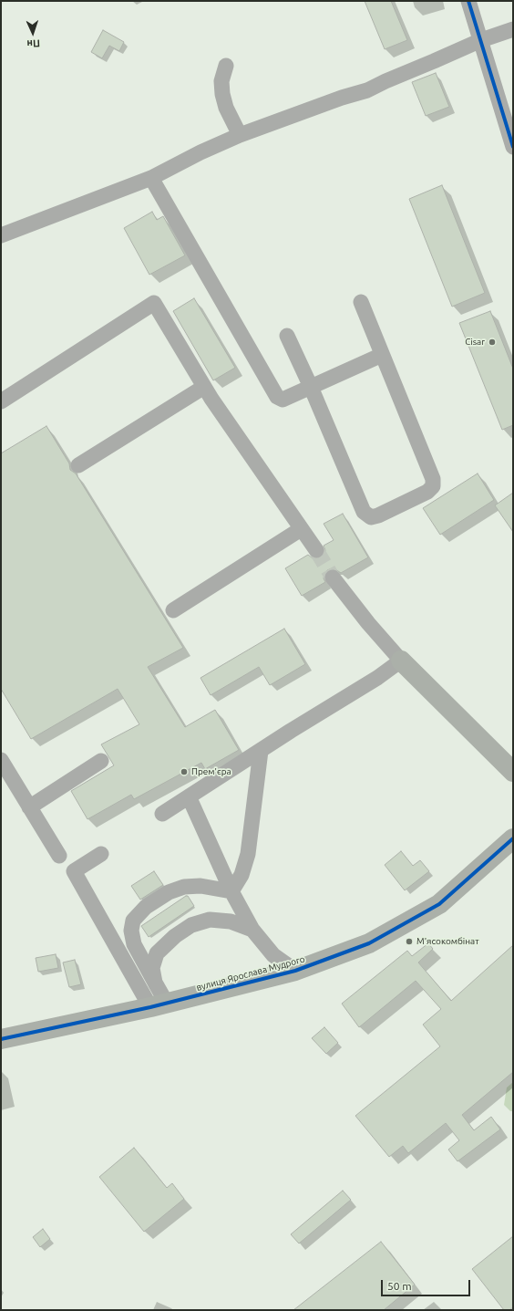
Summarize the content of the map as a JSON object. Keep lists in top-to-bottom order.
{
  "streets": {
    "main road": ["вулиця Ярослава Мудрого"]
  },
  "places": ["Cisar", "Прем'єра", "М'ясокомбінат"],
  "scale_bar": "50 m",
  "north": "bottom"
}
